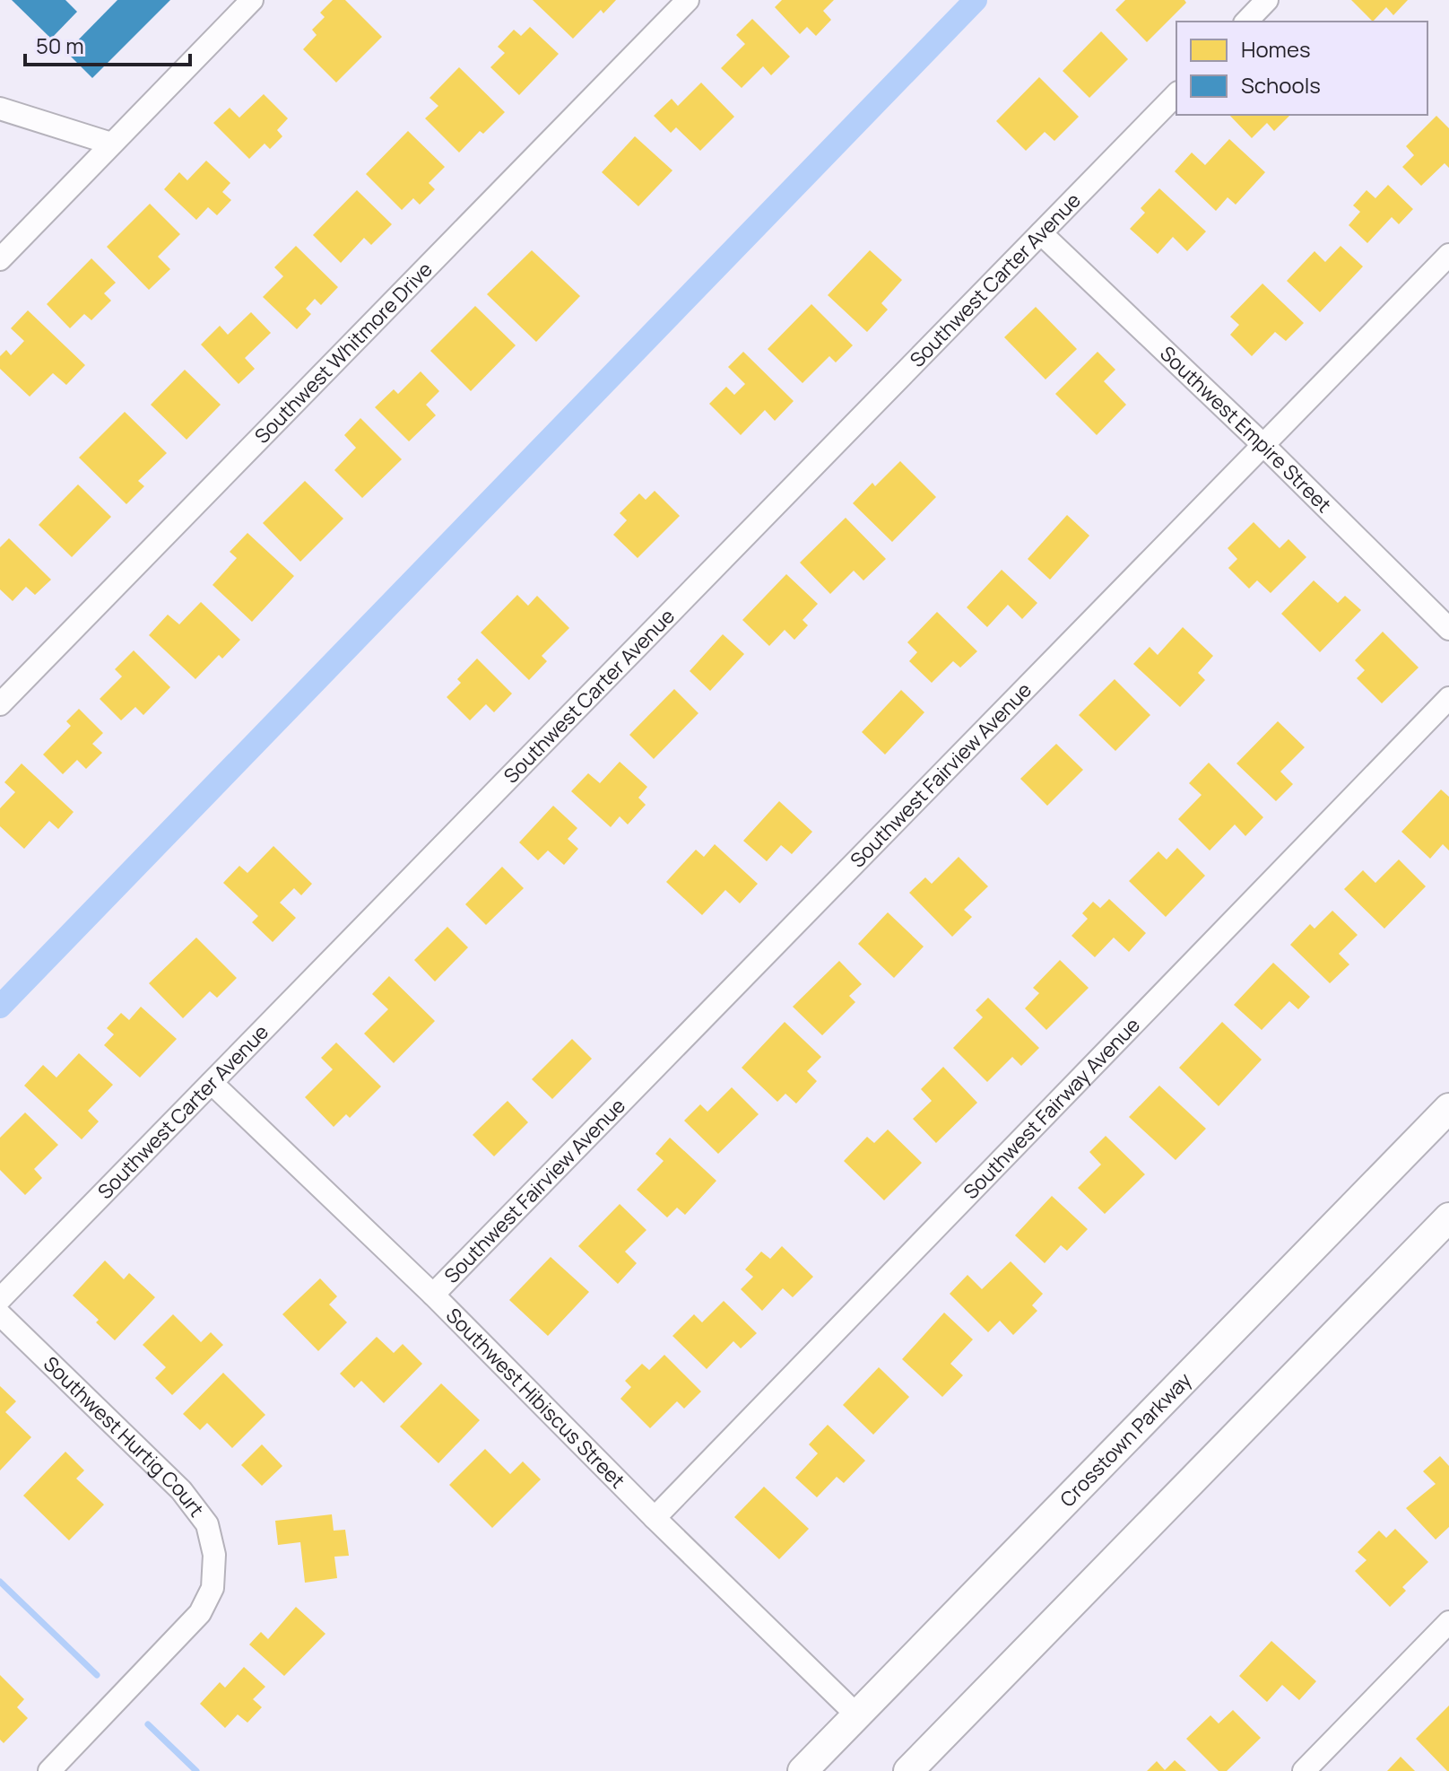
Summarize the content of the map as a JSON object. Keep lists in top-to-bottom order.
{
  "streets": {
    "main road": ["Crosstown Parkway"],
    "street": [
      "Southwest Carter Avenue",
      "Southwest Whitmore Drive",
      "Southwest Empire Street",
      "Southwest Fairview Avenue",
      "Southwest Fairway Avenue",
      "Southwest Hibiscus Street",
      "Southwest Hurtig Court"
    ]
  },
  "crossings": [
    ["Southwest Carter Avenue", "Southwest Empire Street"],
    ["Southwest Carter Avenue", "Southwest Hibiscus Street"],
    ["Southwest Empire Street", "Southwest Fairview Avenue"],
    ["Southwest Fairview Avenue", "Southwest Hibiscus Street"],
    ["Southwest Fairway Avenue", "Southwest Hibiscus Street"],
    ["Southwest Hibiscus Street", "Crosstown Parkway"]
  ],
  "legend": ["Homes", "Schools"],
  "scale_bar": "50 m"
}
